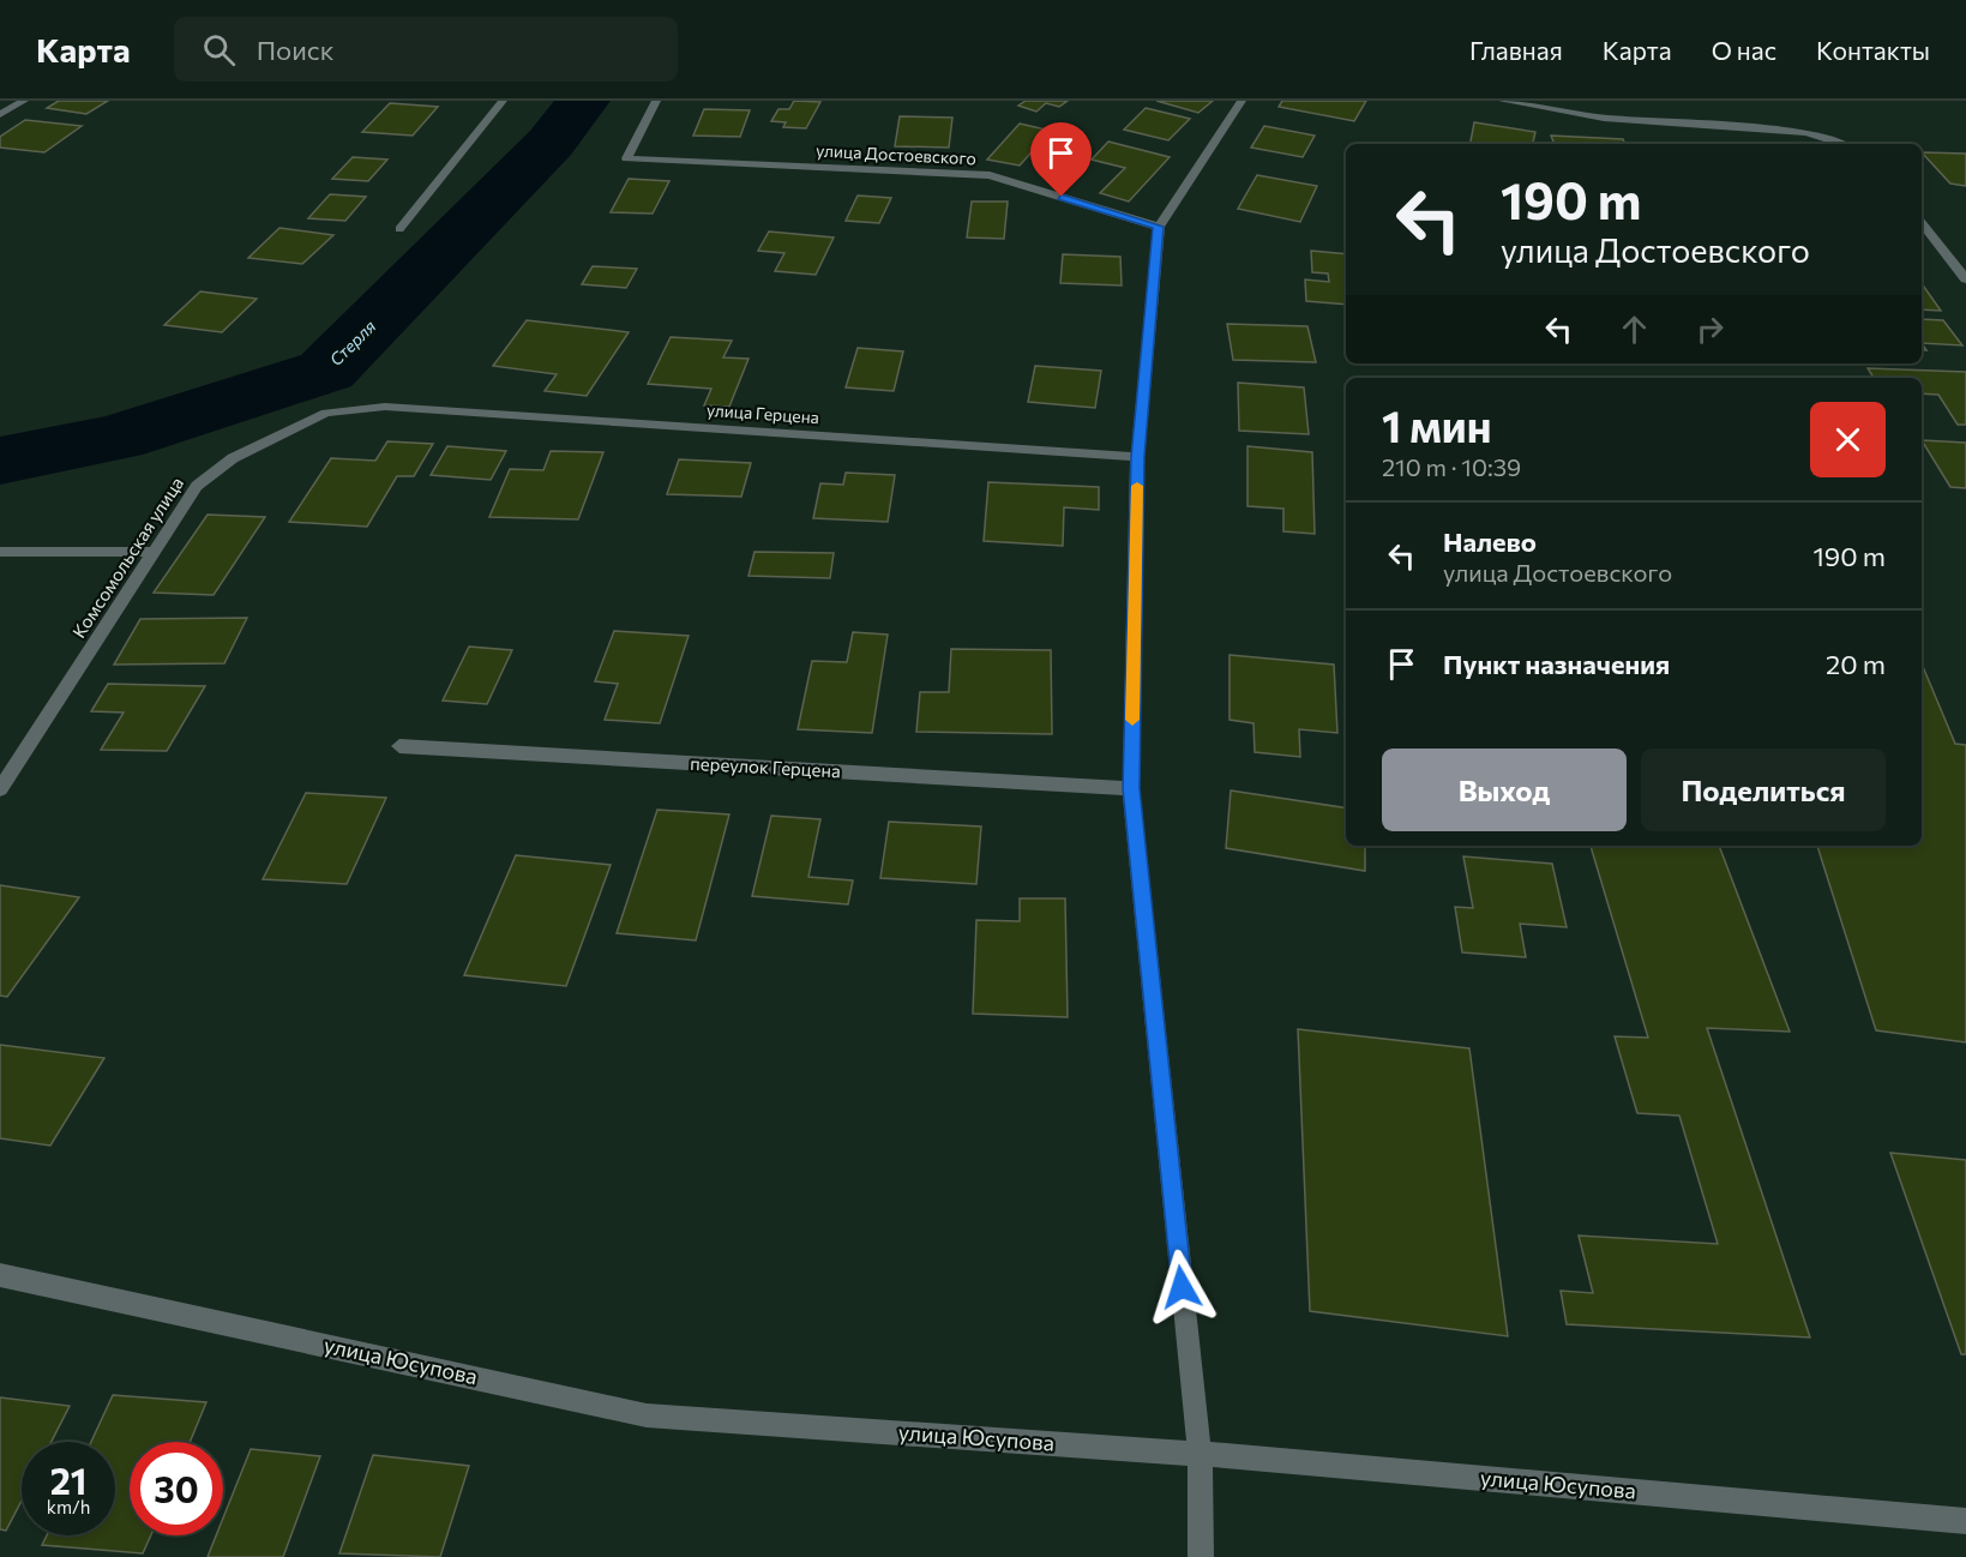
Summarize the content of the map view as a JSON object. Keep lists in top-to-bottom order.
{
  "streets": {
    "street": [
      "улица Достоевского",
      "улица Герцена",
      "Комсомольская улица",
      "переулок Герцена",
      "улица Юсупова"
    ]
  },
  "crossings": [
    ["улица Герцена", "Комсомольская улица"]
  ],
  "water": ["Стерля"],
  "page": {
    "header": "Карта",
    "search": "Поиск",
    "nav": [
      "Главная",
      "Карта",
      "О нас",
      "Контакты"
    ],
    "turn": ["190 m", "улица Достоевского"],
    "heading": ["1 мин", "210 m · 10:39"],
    "list": [
      {
        "name": "Налево",
        "note": "улица Достоевского",
        "value": "190 m"
      },
      {
        "name": "Пункт назначения",
        "value": "20 m"
      }
    ],
    "buttons": ["Выход", "Поделиться"],
    "speed": "21 km/h",
    "limit": "30"
  }
}
